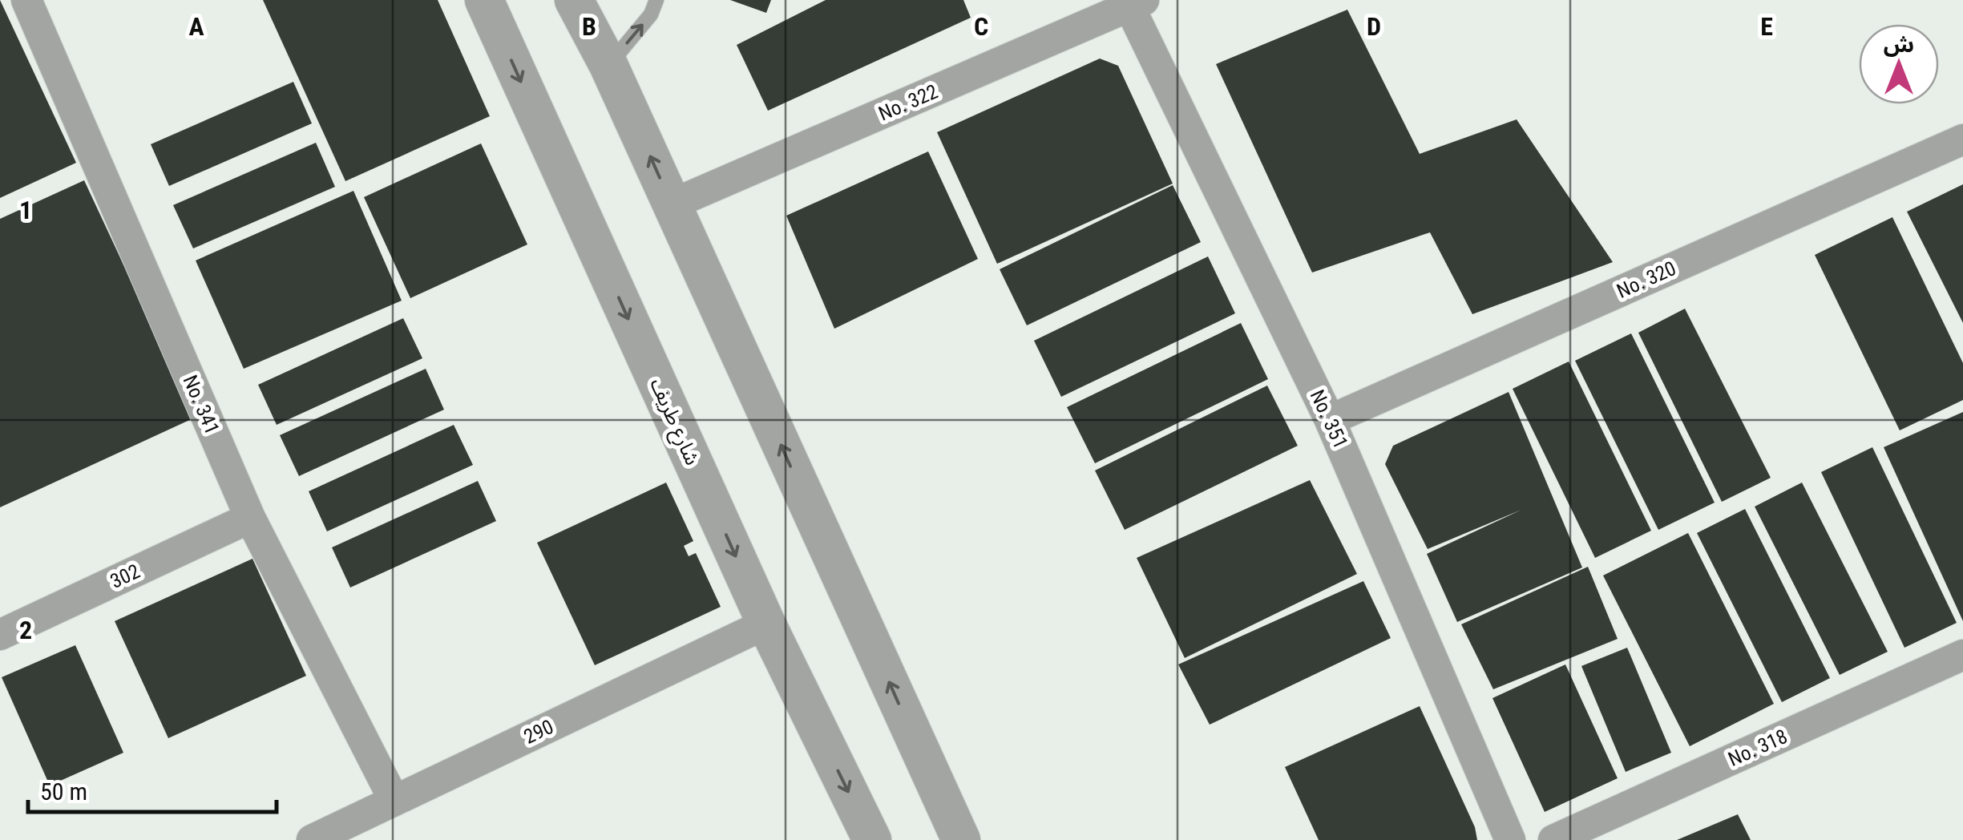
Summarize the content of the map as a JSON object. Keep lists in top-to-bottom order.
{
  "streets": {
    "street": [
      "No. 322",
      "No. 320",
      "No. 341",
      "No. 351",
      "شارع طريف",
      "302",
      "290",
      "No. 318"
    ]
  },
  "crossings": [
    ["No. 322", "No. 351"],
    ["No. 320", "No. 351"],
    ["No. 341", "302"],
    ["No. 341", "290"],
    ["شارع طريف", "290"]
  ],
  "scale_bar": "50 m",
  "north": "top",
  "grid": {
    "columns": [
      "A",
      "B",
      "C",
      "D",
      "E"
    ],
    "rows": ["1", "2"]
  }
}
